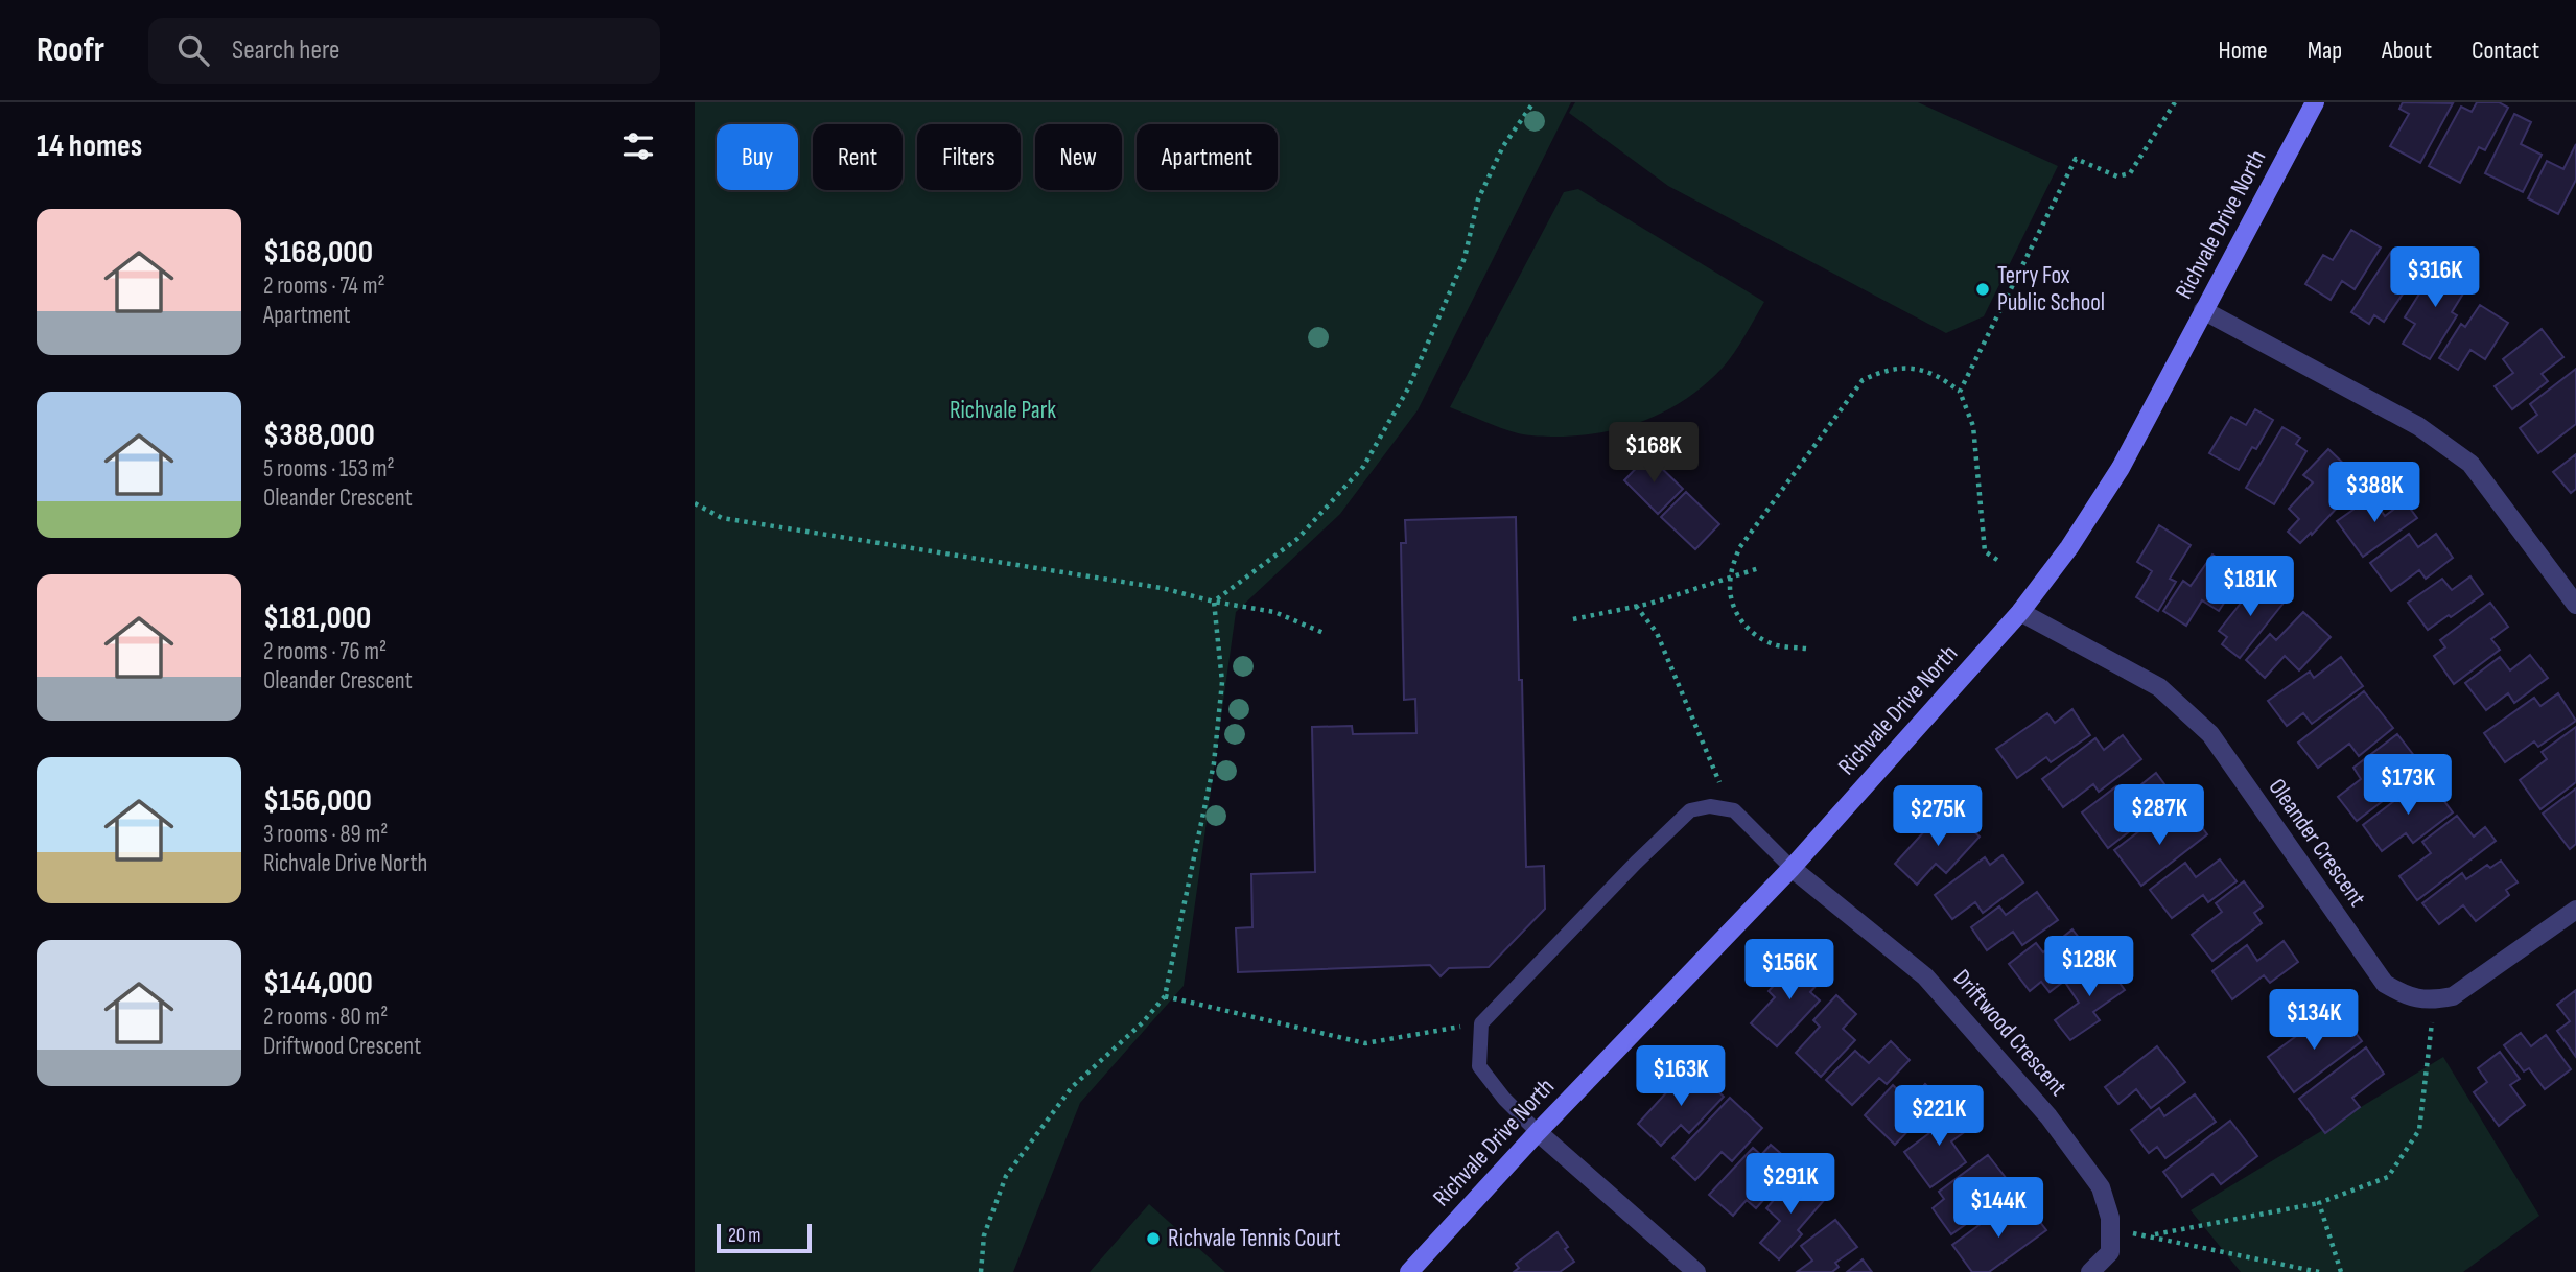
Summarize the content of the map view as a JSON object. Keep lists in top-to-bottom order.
{
  "streets": {
    "street": ["Richvale Drive North", "Oleander Crescent", "Driftwood Crescent"]
  },
  "crossings": [
    ["Richvale Drive North", "Oleander Crescent"],
    ["Richvale Drive North", "Driftwood Crescent"]
  ],
  "parks": ["Richvale Park"],
  "places": ["Terry Fox Public School", "Richvale Tennis Court"],
  "scale_bar": "20 m",
  "page": {
    "header": "Roofr",
    "search": "Search here",
    "nav": [
      "Home",
      "Map",
      "About",
      "Contact"
    ],
    "heading": "14 homes",
    "chip": [
      "Buy",
      "Rent",
      "Filters",
      "New",
      "Apartment"
    ],
    "list": [
      {
        "name": "$168,000",
        "note": "2 rooms · 74 m² · Apartment"
      },
      {
        "name": "$388,000",
        "note": "5 rooms · 153 m² · Oleander Crescent"
      },
      {
        "name": "$181,000",
        "note": "2 rooms · 76 m² · Oleander Crescent"
      },
      {
        "name": "$156,000",
        "note": "3 rooms · 89 m² · Richvale Drive North"
      },
      {
        "name": "$144,000",
        "note": "2 rooms · 80 m² · Driftwood Crescent"
      }
    ],
    "price": [
      "$316K",
      "$168K",
      "$388K",
      "$181K",
      "$173K",
      "$287K",
      "$275K",
      "$128K",
      "$156K",
      "$134K",
      "$163K",
      "$221K",
      "$291K",
      "$144K"
    ],
    "scale": "20 m"
  }
}
